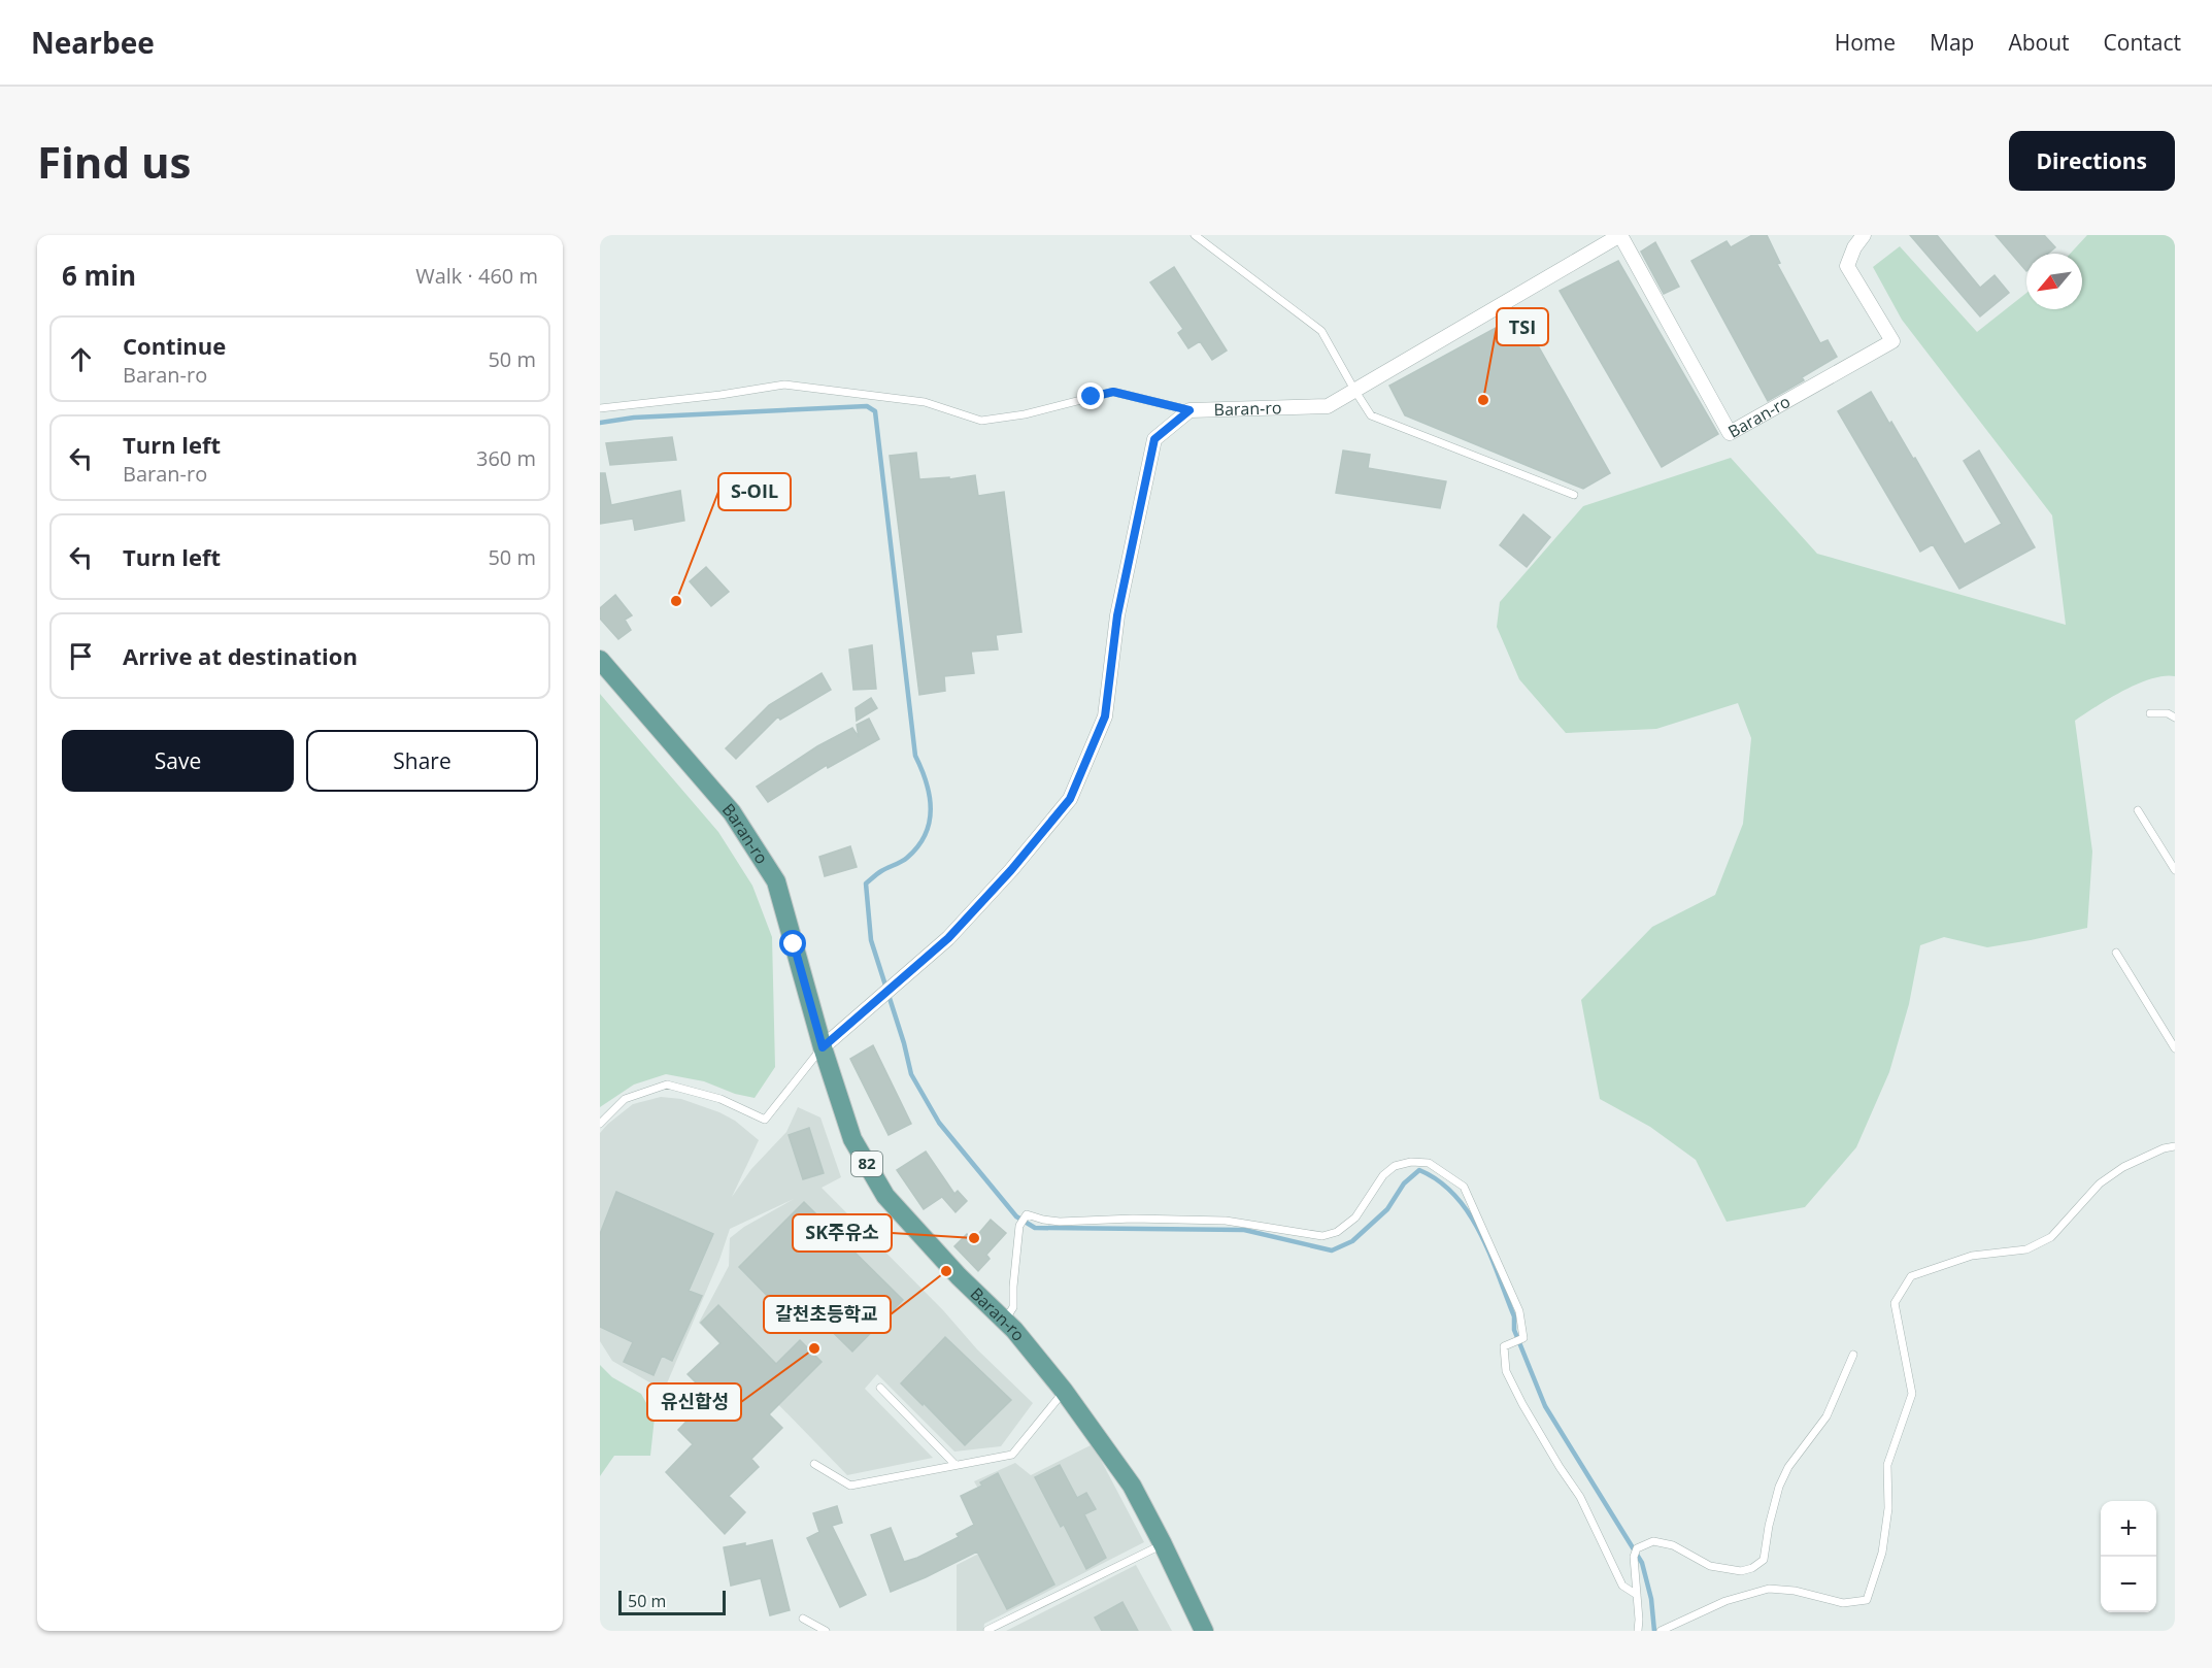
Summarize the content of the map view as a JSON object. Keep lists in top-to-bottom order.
{
  "streets": {
    "main road": ["Baran-ro", "82"]
  },
  "places": [
    "TSI",
    "S-OIL",
    "SK주유소",
    "갈천초등학교",
    "유신합성"
  ],
  "scale_bar": "50 m",
  "north": "bottom left",
  "page": {
    "header": "Nearbee",
    "nav": [
      "Home",
      "Map",
      "About",
      "Contact"
    ],
    "buttons": [
      "Directions",
      ["Save", "Share"]
    ],
    "title": "Find us",
    "heading": ["6 min", "Walk · 460 m"],
    "list": [
      ["Continue", "Baran-ro", "50 m"],
      ["Turn left", "Baran-ro", "360 m"],
      ["Turn left", "50 m"],
      "Arrive at destination"
    ],
    "map_buttons": ["+", "−"],
    "scale": "50 m"
  }
}
